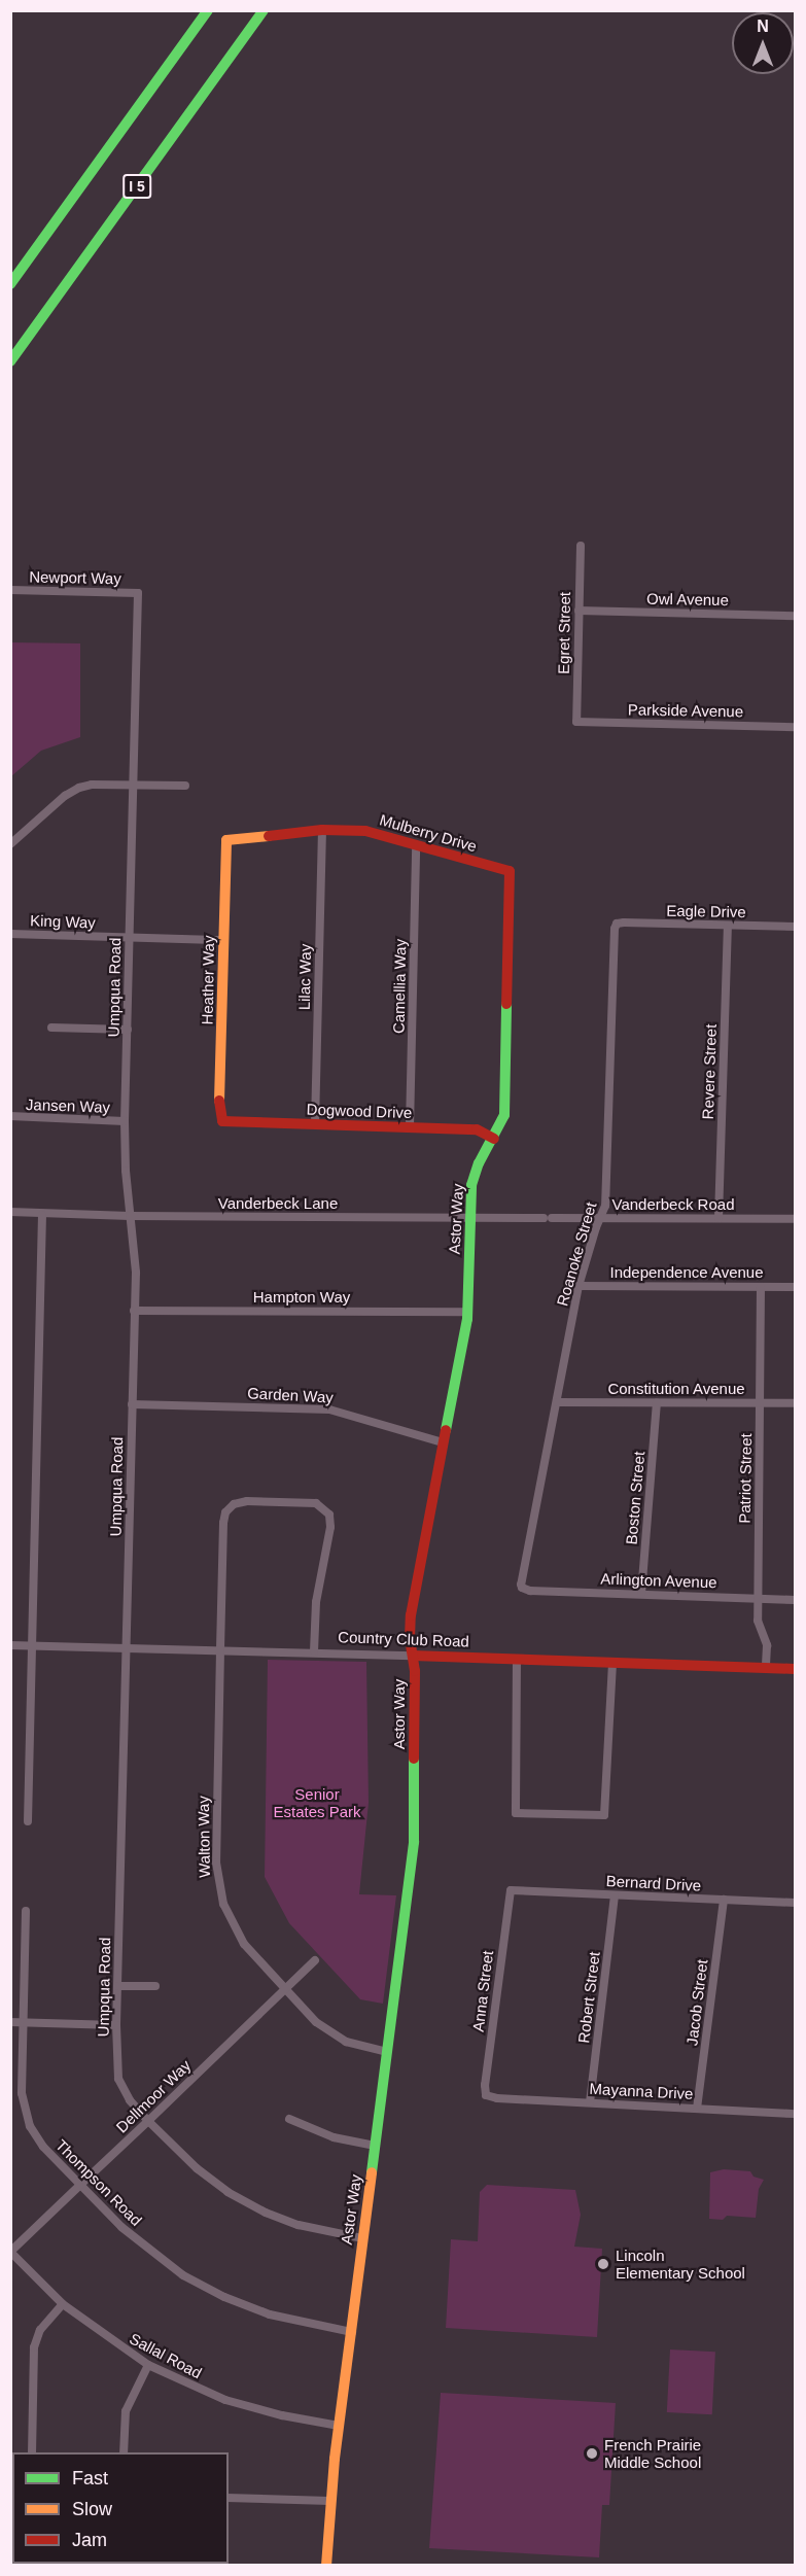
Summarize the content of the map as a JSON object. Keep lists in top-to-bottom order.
{
  "streets": {
    "main road": [
      "I 5",
      "Mulberry Drive",
      "Heather Way",
      "Dogwood Drive",
      "Astor Way",
      "Country Club Road"
    ],
    "street": [
      "Newport Way",
      "Owl Avenue",
      "Egret Street",
      "Parkside Avenue",
      "Eagle Drive",
      "King Way",
      "Lilac Way",
      "Camellia Way",
      "Umpqua Road",
      "Revere Street",
      "Jansen Way",
      "Vanderbeck Lane",
      "Vanderbeck Road",
      "Roanoke Street",
      "Independence Avenue",
      "Hampton Way",
      "Constitution Avenue",
      "Garden Way",
      "Patriot Street",
      "Boston Street",
      "Arlington Avenue",
      "Walton Way",
      "Bernard Drive",
      "Anna Street",
      "Robert Street",
      "Jacob Street",
      "Mayanna Drive",
      "Dellmoor Way",
      "Thompson Road",
      "Sallal Road"
    ]
  },
  "crossings": [
    ["Newport Way", "Umpqua Road"],
    ["Owl Avenue", "Egret Street"],
    ["Egret Street", "Parkside Avenue"],
    ["Mulberry Drive", "Lilac Way"],
    ["Mulberry Drive", "Heather Way"],
    ["Mulberry Drive", "Camellia Way"],
    ["Mulberry Drive", "Astor Way"],
    ["Eagle Drive", "Revere Street"],
    ["Eagle Drive", "Roanoke Street"],
    ["King Way", "Heather Way"],
    ["King Way", "Umpqua Road"],
    ["Lilac Way", "Dogwood Drive"],
    ["Heather Way", "Dogwood Drive"],
    ["Camellia Way", "Dogwood Drive"],
    ["Umpqua Road", "Jansen Way"],
    ["Umpqua Road", "Vanderbeck Lane"],
    ["Umpqua Road", "Astor Way"],
    ["Umpqua Road", "Hampton Way"],
    ["Umpqua Road", "Garden Way"],
    ["Umpqua Road", "Country Club Road"],
    ["Umpqua Road", "Dellmoor Way"],
    ["Revere Street", "Vanderbeck Road"],
    ["Dogwood Drive", "Astor Way"],
    ["Vanderbeck Lane", "Vanderbeck Road"],
    ["Vanderbeck Lane", "Astor Way"],
    ["Vanderbeck Road", "Roanoke Street"],
    ["Astor Way", "Hampton Way"],
    ["Astor Way", "Garden Way"],
    ["Astor Way", "Country Club Road"],
    ["Astor Way", "Walton Way"],
    ["Astor Way", "Thompson Road"],
    ["Astor Way", "Sallal Road"],
    ["Roanoke Street", "Independence Avenue"],
    ["Roanoke Street", "Constitution Avenue"],
    ["Roanoke Street", "Arlington Avenue"],
    ["Independence Avenue", "Patriot Street"],
    ["Constitution Avenue", "Patriot Street"],
    ["Constitution Avenue", "Boston Street"],
    ["Patriot Street", "Arlington Avenue"],
    ["Patriot Street", "Country Club Road"],
    ["Boston Street", "Arlington Avenue"],
    ["Country Club Road", "Walton Way"],
    ["Walton Way", "Dellmoor Way"],
    ["Bernard Drive", "Anna Street"],
    ["Bernard Drive", "Robert Street"],
    ["Bernard Drive", "Jacob Street"],
    ["Anna Street", "Mayanna Drive"],
    ["Robert Street", "Mayanna Drive"],
    ["Jacob Street", "Mayanna Drive"],
    ["Dellmoor Way", "Thompson Road"],
    ["Dellmoor Way", "Sallal Road"]
  ],
  "parks": ["Senior Estates Park"],
  "places": ["Lincoln Elementary School", "French Prairie Middle School"],
  "legend": ["Fast", "Slow", "Jam"],
  "north": "top"
}
